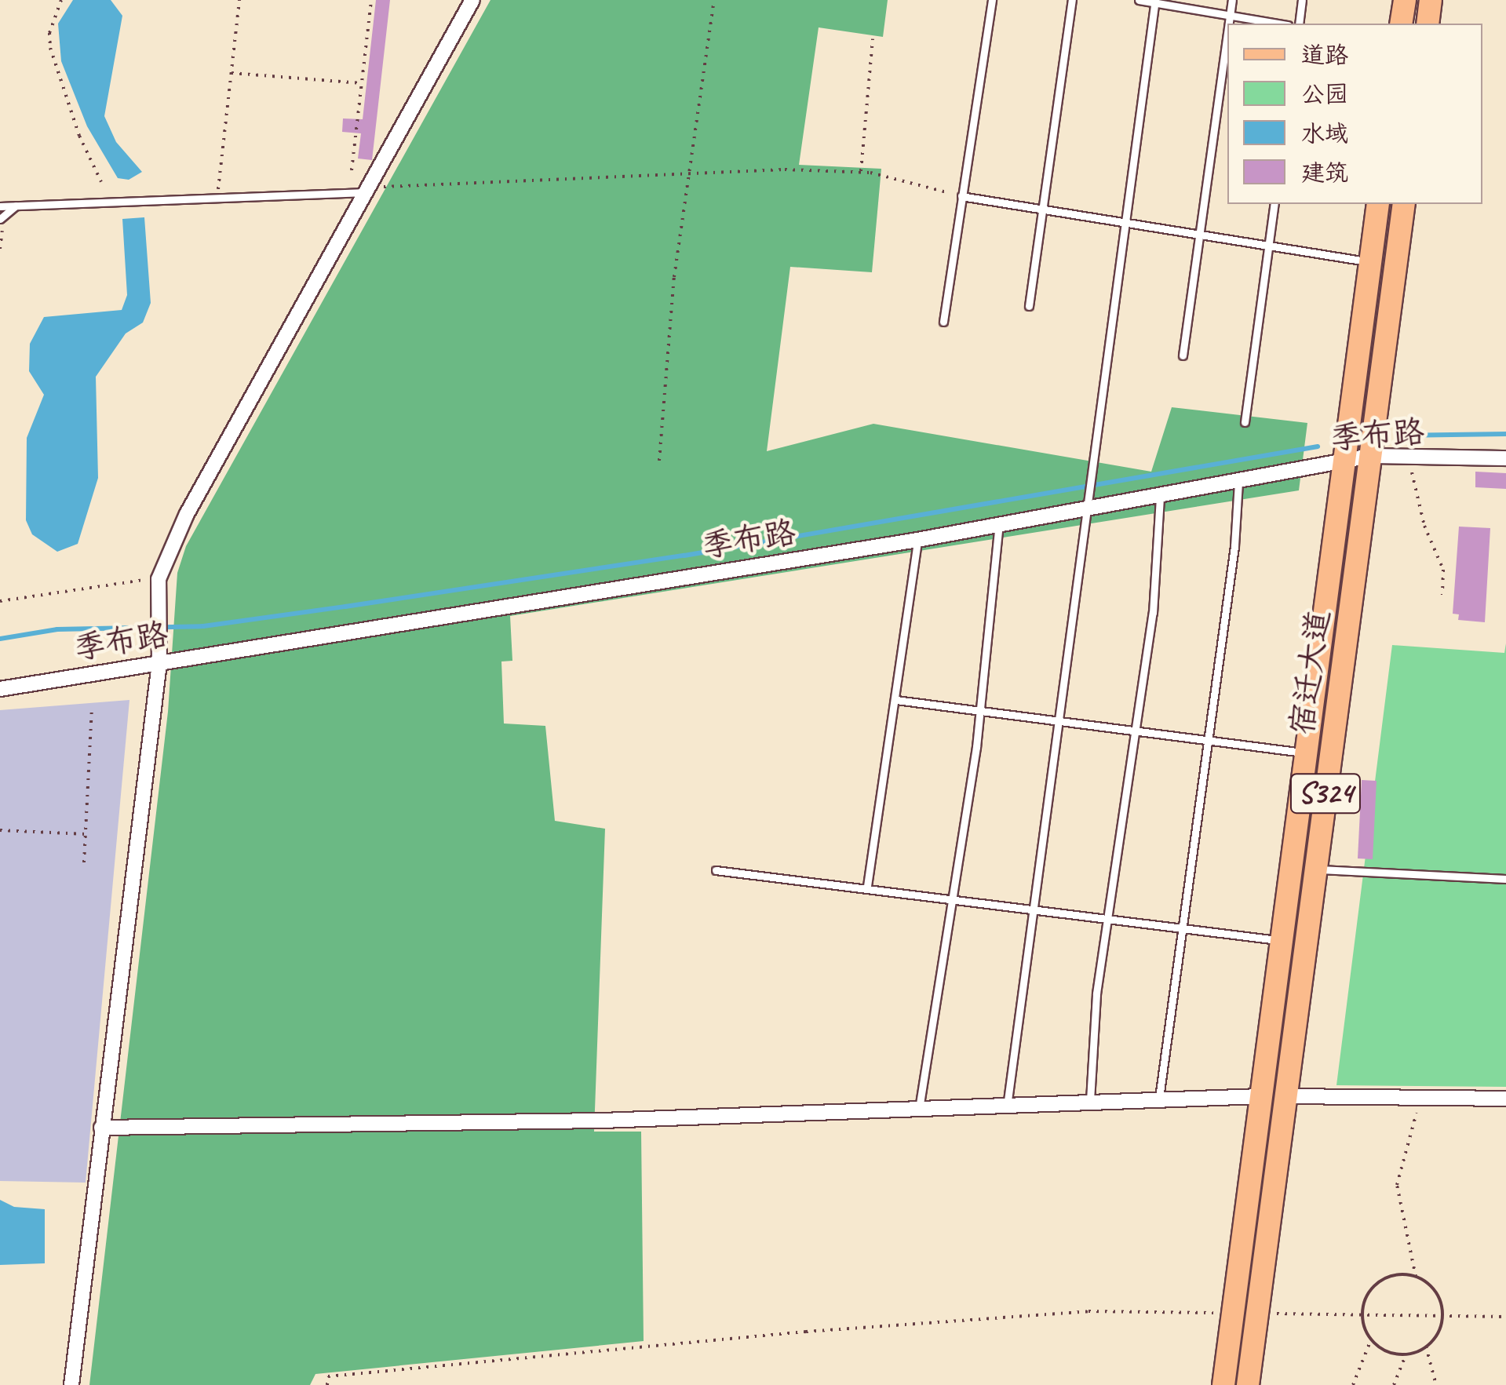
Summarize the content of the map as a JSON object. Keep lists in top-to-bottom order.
{
  "streets": {
    "main road": ["宿迁大道", "S324"],
    "street": ["季布路"]
  },
  "crossings": [
    ["季布路", "宿迁大道"]
  ],
  "legend": [
    "道路",
    "公园",
    "水域",
    "建筑"
  ]
}
